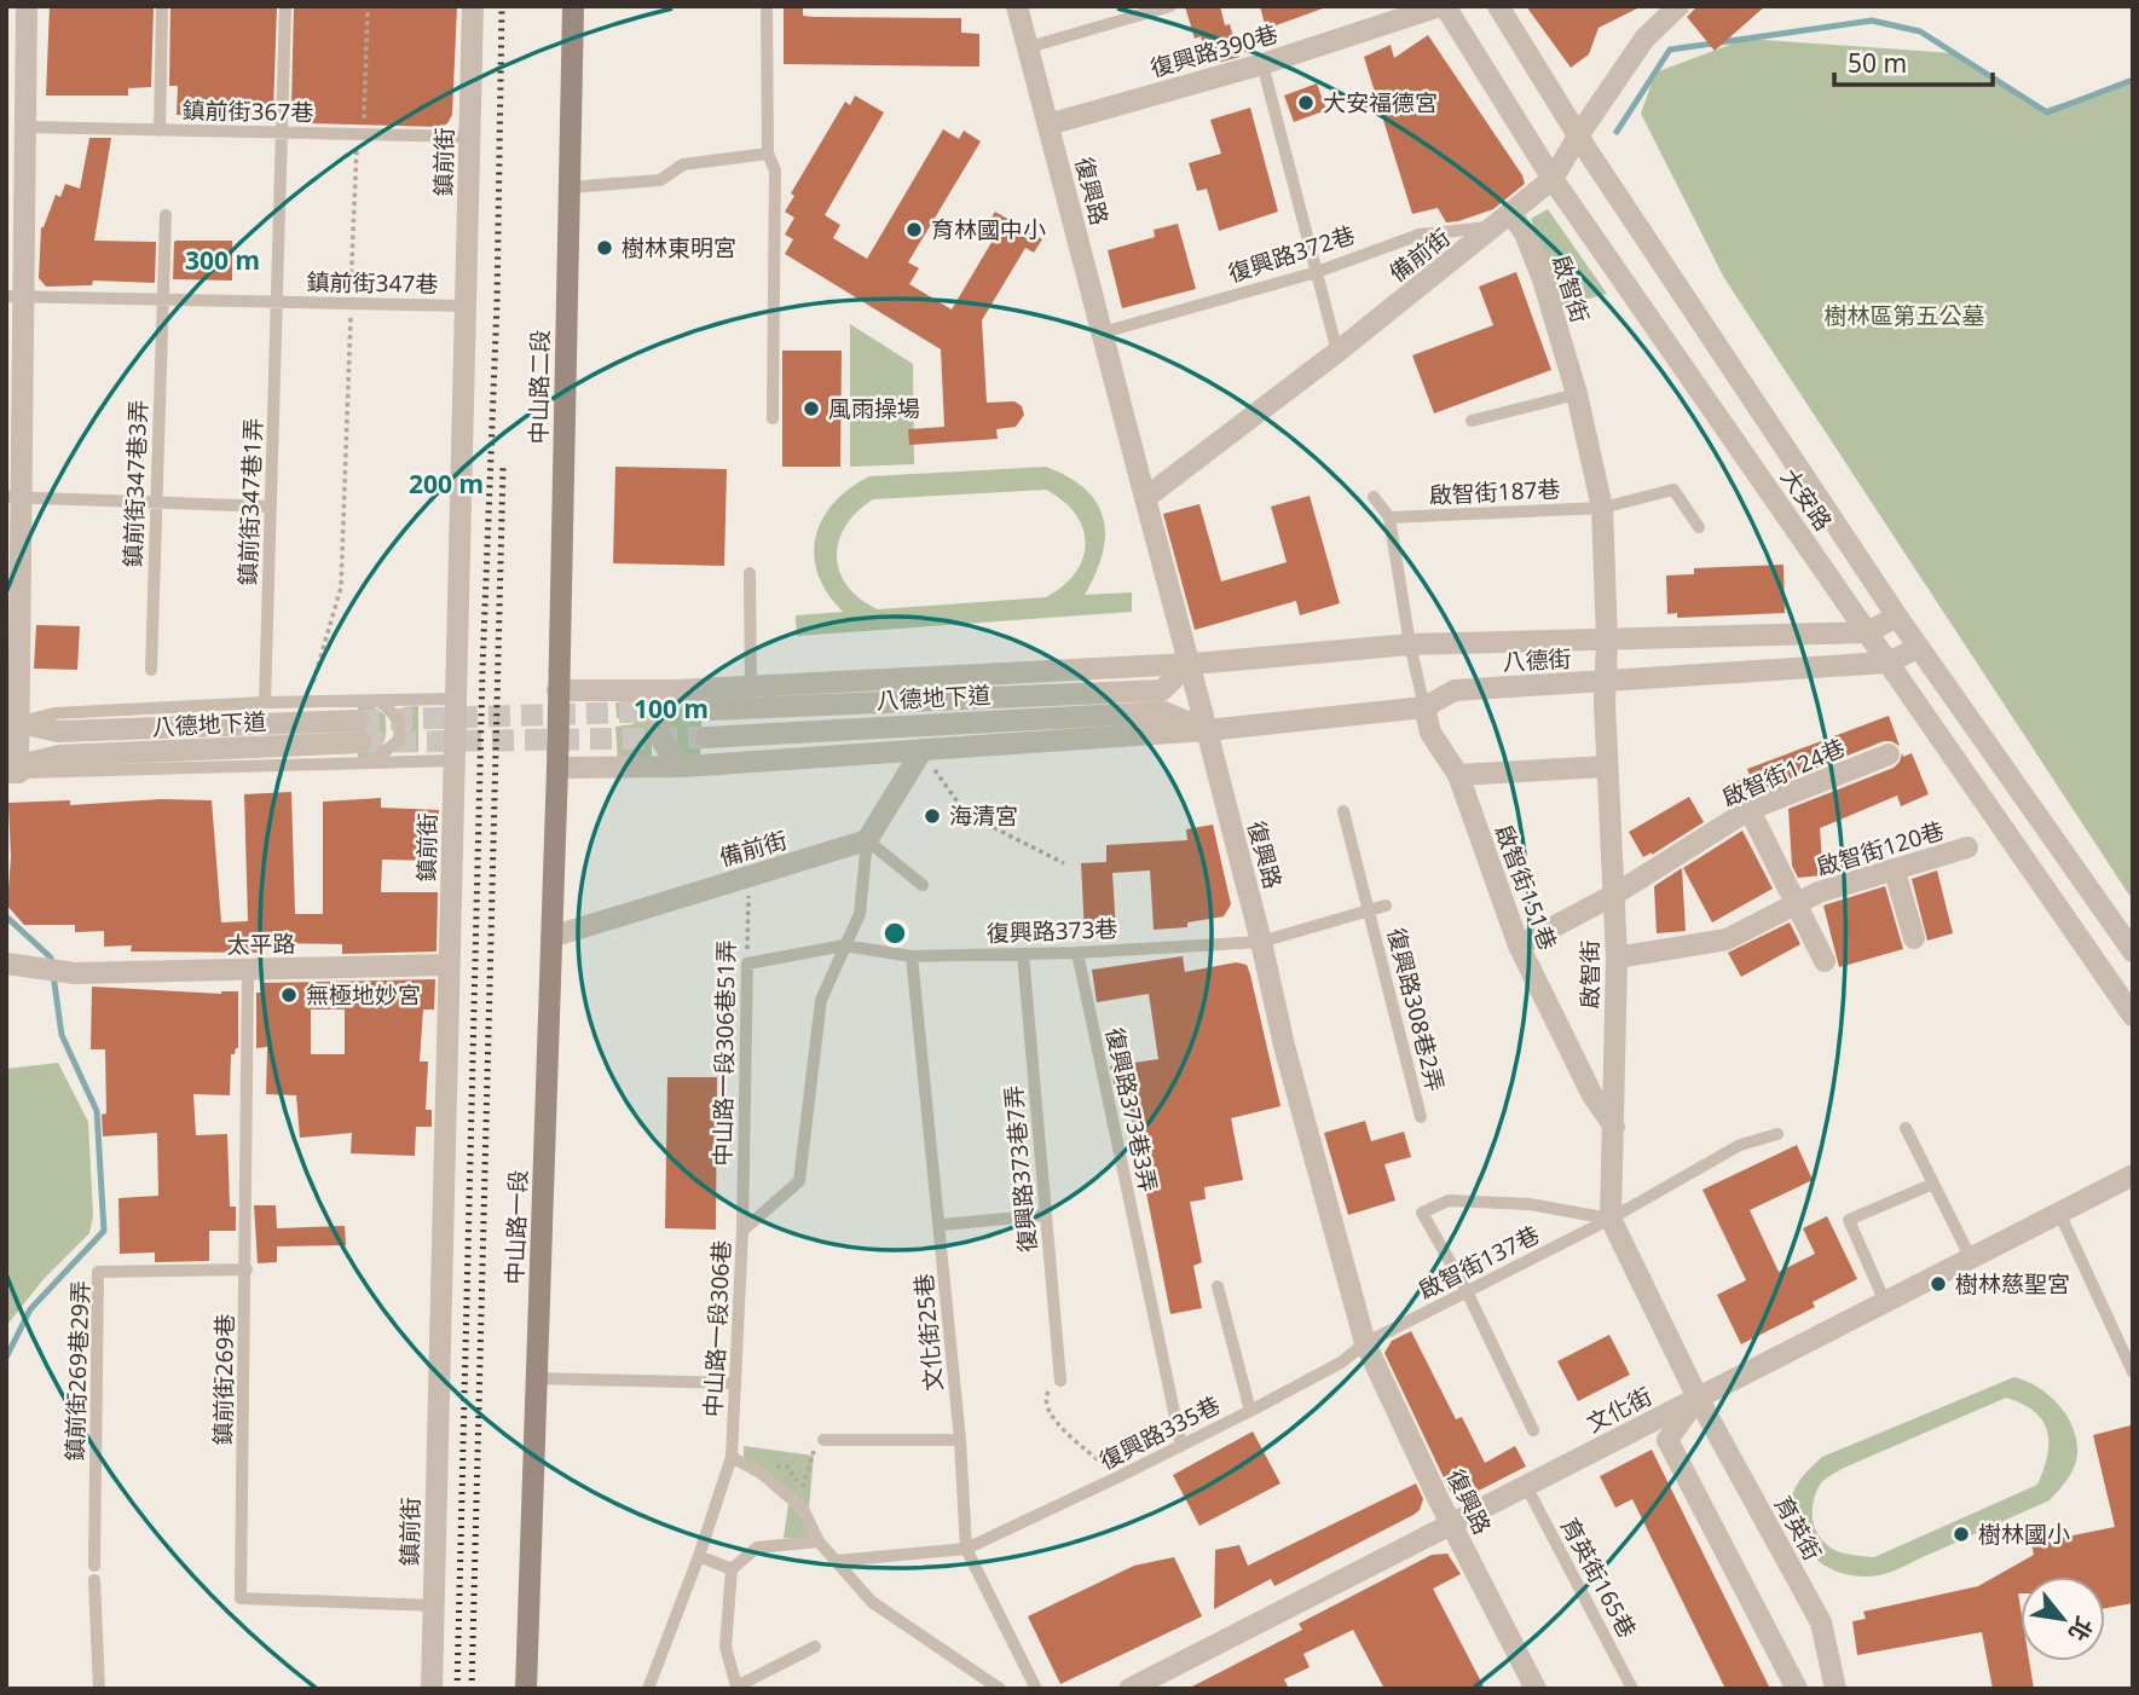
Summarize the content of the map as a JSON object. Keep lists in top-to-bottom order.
{
  "streets": {
    "main road": ["中山路二段", "中山路一段"],
    "street": [
      "復興路390巷",
      "鎮前街",
      "復興路",
      "備前街",
      "啟智街",
      "大安路",
      "八德街",
      "八德地下道",
      "啟智街124巷",
      "啟智街120巷",
      "啟智街151巷",
      "太平路",
      "文化街",
      "育英街"
    ],
    "lane": [
      "鎮前街367巷",
      "復興路372巷",
      "鎮前街347巷",
      "鎮前街347巷3弄",
      "啟智街187巷",
      "鎮前街347巷1弄",
      "復興路373巷",
      "復興路308巷2弄",
      "中山路一段306巷51弄",
      "復興路373巷3弄",
      "復興路373巷7弄",
      "啟智街137巷",
      "中山路一段306巷",
      "文化街25巷",
      "鎮前街269巷29弄",
      "鎮前街269巷",
      "復興路335巷",
      "育英街165巷"
    ]
  },
  "crossings": [
    ["復興路390巷", "復興路"],
    ["復興路390巷", "大安路"],
    ["鎮前街367巷", "鎮前街"],
    ["鎮前街367巷", "鎮前街347巷1弄"],
    ["鎮前街", "鎮前街347巷"],
    ["鎮前街", "太平路"],
    ["鎮前街", "鎮前街269巷"],
    ["復興路", "復興路372巷"],
    ["復興路", "備前街"],
    ["復興路", "八德街"],
    ["復興路", "八德地下道"],
    ["復興路", "復興路373巷"],
    ["復興路", "啟智街137巷"],
    ["復興路", "文化街"],
    ["復興路", "復興路335巷"],
    ["復興路372巷", "備前街"],
    ["復興路372巷", "啟智街"],
    ["備前街", "啟智街"],
    ["備前街", "大安路"],
    ["備前街", "中山路一段306巷51弄"],
    ["備前街", "中山路一段"],
    ["備前街", "中山路一段306巷"],
    ["鎮前街347巷", "鎮前街347巷3弄"],
    ["鎮前街347巷", "鎮前街347巷1弄"],
    ["啟智街", "啟智街187巷"],
    ["啟智街", "八德街"],
    ["啟智街", "啟智街124巷"],
    ["啟智街", "啟智街120巷"],
    ["啟智街", "啟智街151巷"],
    ["啟智街", "啟智街137巷"],
    ["啟智街", "文化街"],
    ["啟智街", "育英街"],
    ["中山路二段", "八德街"],
    ["中山路二段", "中山路一段"],
    ["大安路", "八德街"],
    ["八德街", "八德地下道"],
    ["八德街", "啟智街151巷"],
    ["啟智街124巷", "啟智街151巷"],
    ["復興路373巷", "復興路308巷2弄"],
    ["復興路373巷", "中山路一段306巷51弄"],
    ["復興路373巷", "復興路373巷3弄"],
    ["復興路373巷", "復興路373巷7弄"],
    ["復興路373巷", "中山路一段306巷"],
    ["復興路373巷", "文化街25巷"],
    ["太平路", "鎮前街269巷"],
    ["中山路一段306巷51弄", "中山路一段306巷"],
    ["復興路373巷3弄", "復興路335巷"],
    ["啟智街137巷", "復興路335巷"],
    ["文化街25巷", "復興路335巷"],
    ["鎮前街269巷29弄", "鎮前街269巷"],
    ["文化街", "育英街"],
    ["文化街", "育英街165巷"]
  ],
  "parks": ["樹林區第五公墓"],
  "places": [
    "大安福德宮",
    "育林國中小",
    "樹林東明宮",
    "風雨操場",
    "海清宮",
    "無極地妙宮",
    "樹林慈聖宮",
    "樹林國小"
  ],
  "scale_bar": "50 m",
  "north": "bottom right",
  "rings": ["300 m", "200 m", "100 m"]
}
